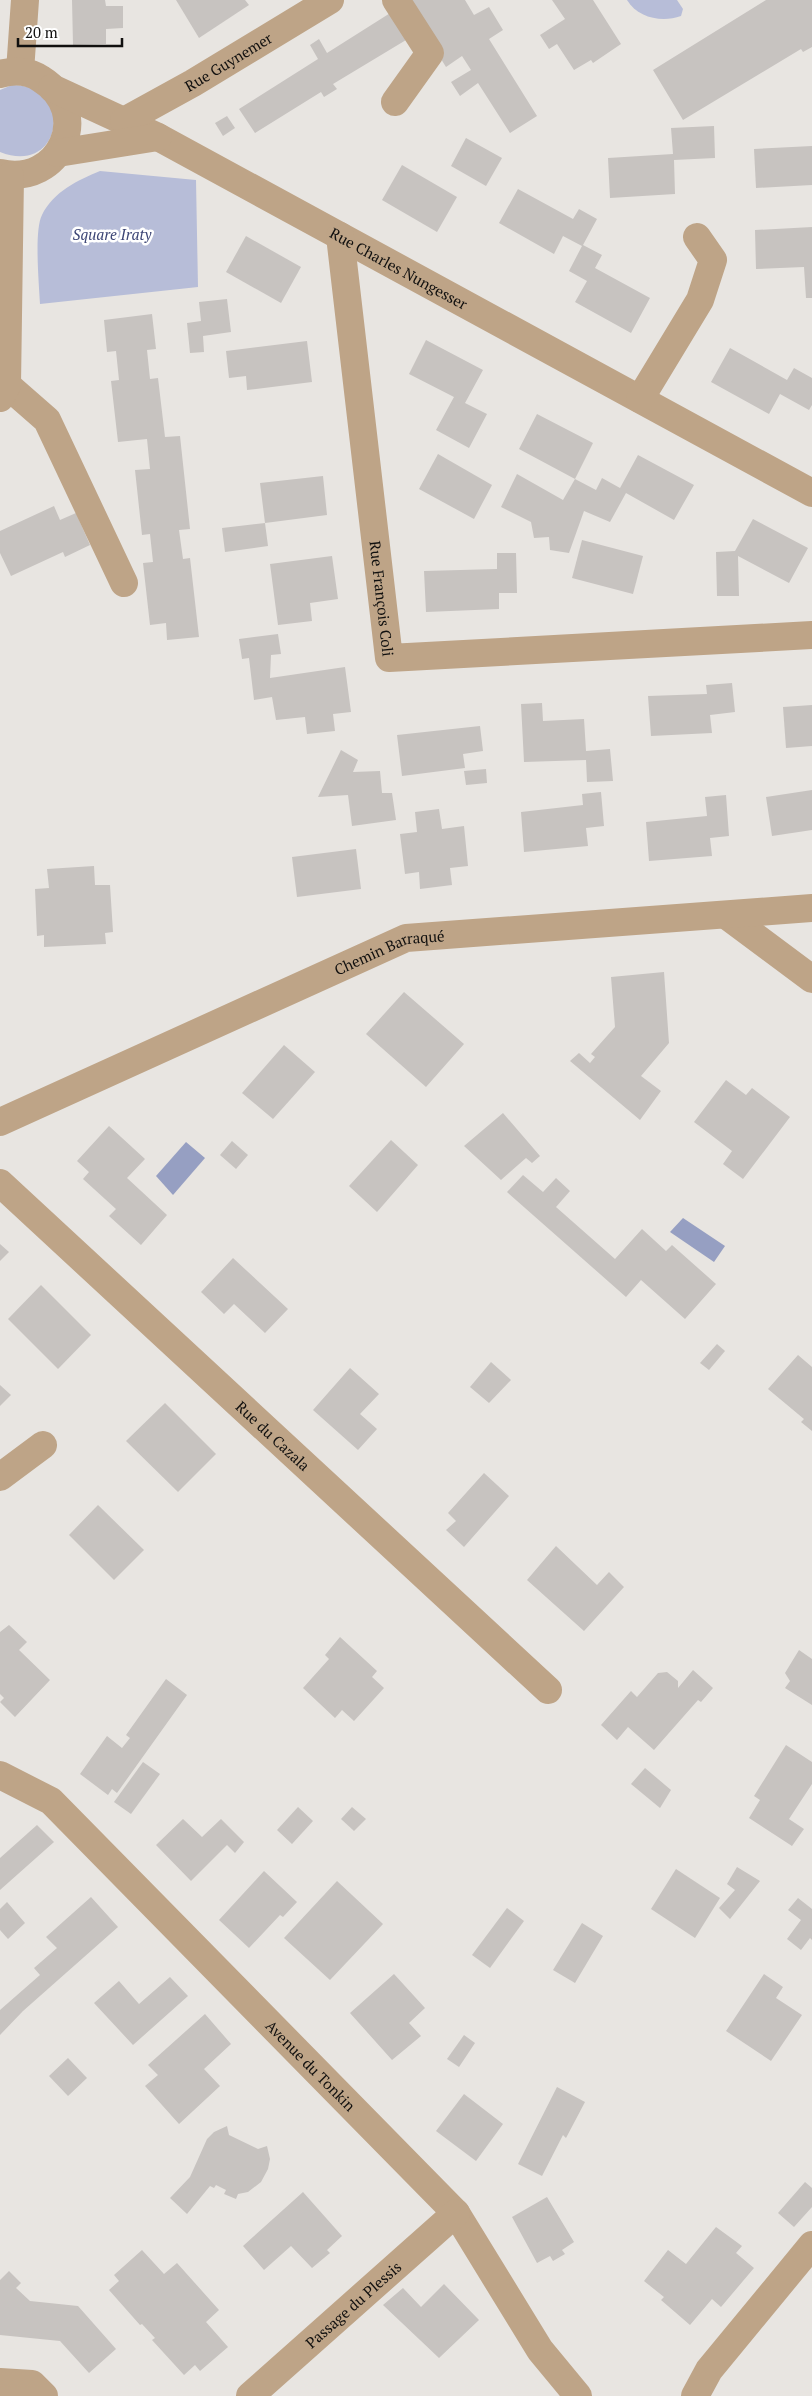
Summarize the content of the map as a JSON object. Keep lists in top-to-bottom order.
{
  "streets": {
    "street": [
      "Rue Guynemer",
      "Rue Charles Nungesser",
      "Rue François Coli",
      "Chemin Barraqué",
      "Rue du Cazala",
      "Avenue du Tonkin",
      "Passage du Plessis"
    ]
  },
  "crossings": [
    ["Rue Guynemer", "Rue Charles Nungesser"],
    ["Rue Charles Nungesser", "Rue François Coli"],
    ["Avenue du Tonkin", "Passage du Plessis"]
  ],
  "parks": ["Square Iraty"],
  "scale_bar": "20 m"
}
